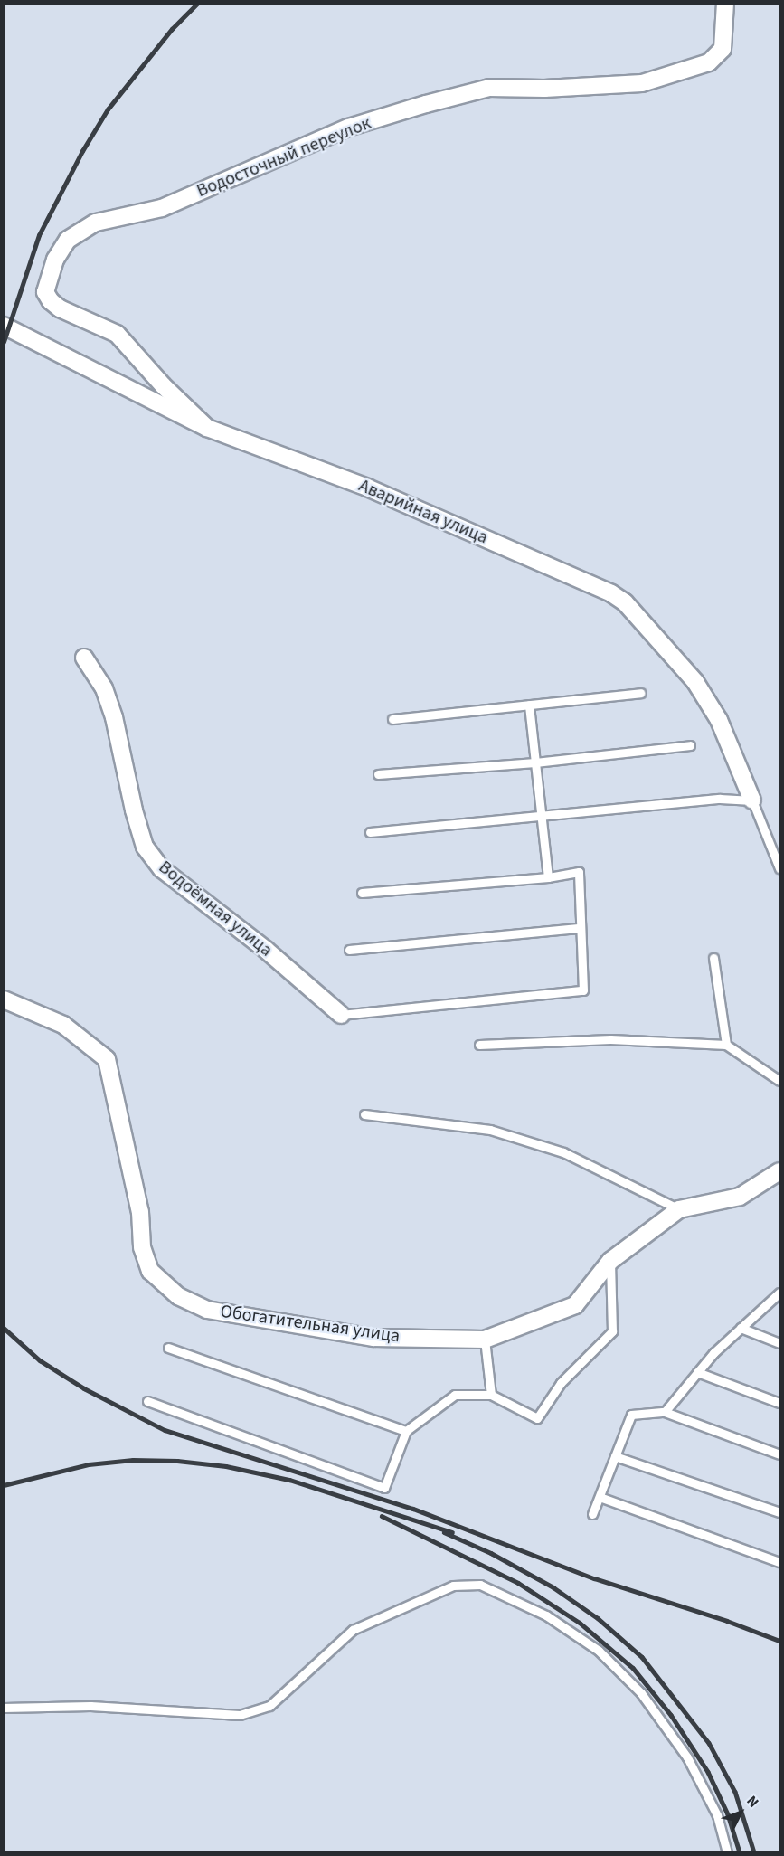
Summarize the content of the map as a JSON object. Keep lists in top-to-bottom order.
{
  "streets": {
    "street": [
      "Водосточный переулок",
      "Аварийная улица",
      "Водоёмная улица",
      "Обогатительная улица"
    ]
  },
  "crossings": [
    ["Водосточный переулок", "Аварийная улица"]
  ],
  "north": "top right"
}
